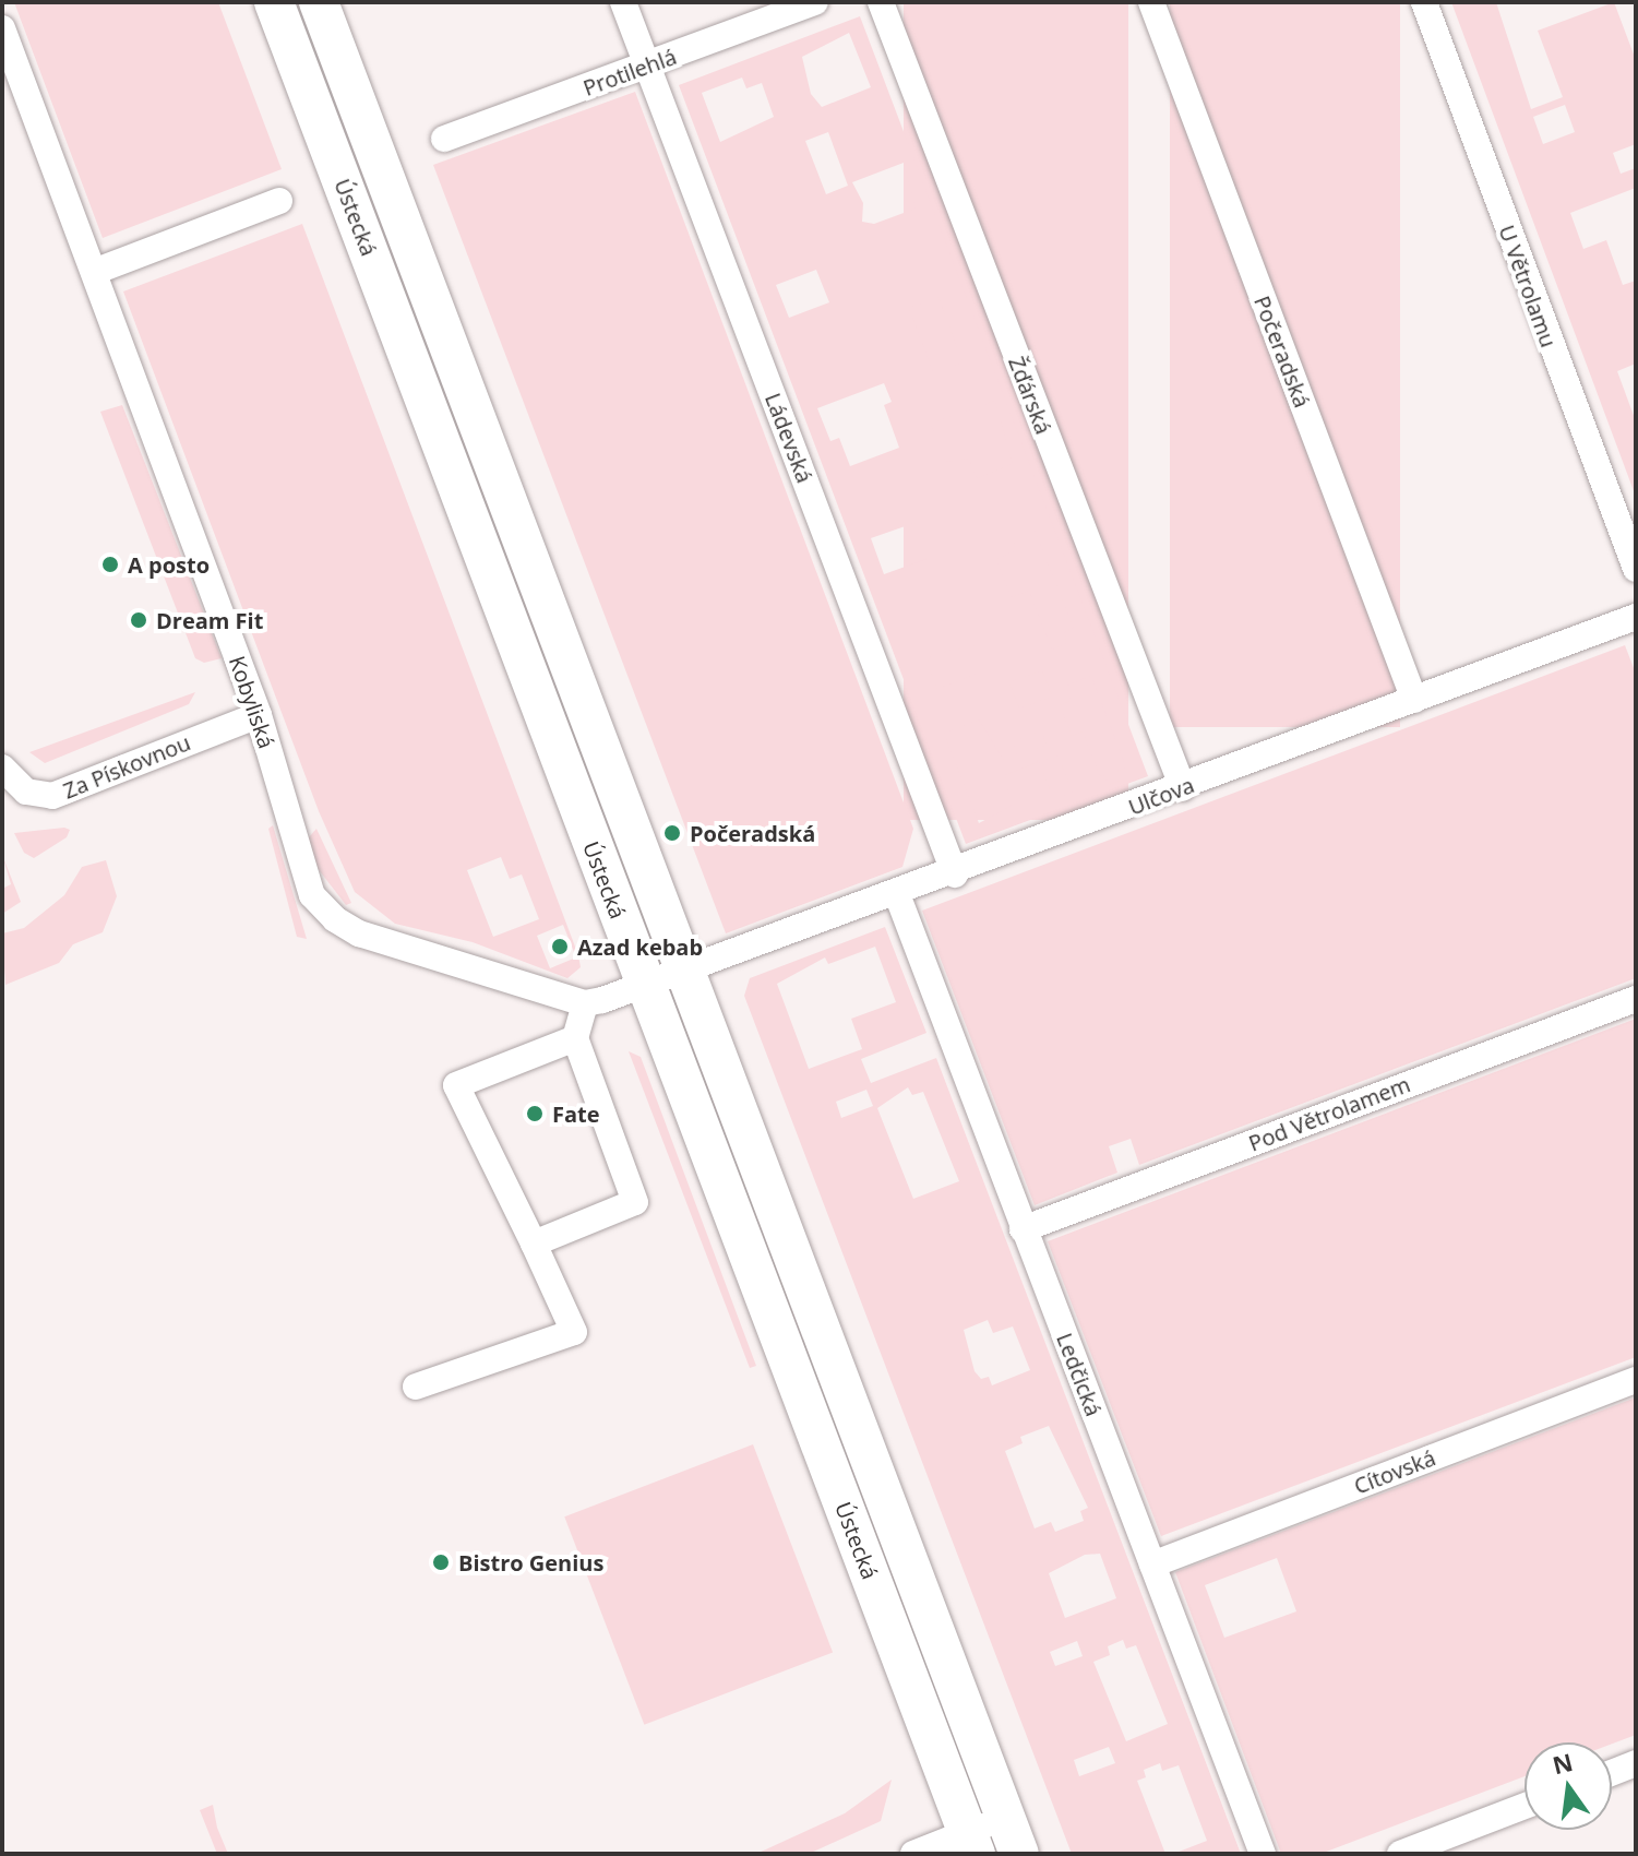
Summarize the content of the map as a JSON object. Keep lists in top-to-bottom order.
{
  "streets": {
    "main road": ["Ústecká"],
    "street": [
      "Protilehlá",
      "U Větrolamu",
      "Počeradská",
      "Žďárská",
      "Ládevská",
      "Kobyliská",
      "Za Pískovnou",
      "Ulčova",
      "Pod Větrolamem",
      "Ledčická",
      "Cítovská"
    ]
  },
  "crossings": [
    ["Protilehlá", "Ládevská"],
    ["Ústecká", "Ulčova"],
    ["Počeradská", "Ulčova"],
    ["Žďárská", "Ulčova"],
    ["Ládevská", "Ulčova"],
    ["Kobyliská", "Za Pískovnou"],
    ["Ulčova", "Ledčická"],
    ["Pod Větrolamem", "Ledčická"],
    ["Ledčická", "Cítovská"]
  ],
  "places": [
    "A posto",
    "Dream Fit",
    "Počeradská",
    "Azad kebab",
    "Fate",
    "Bistro Genius"
  ],
  "north": "top"
}
